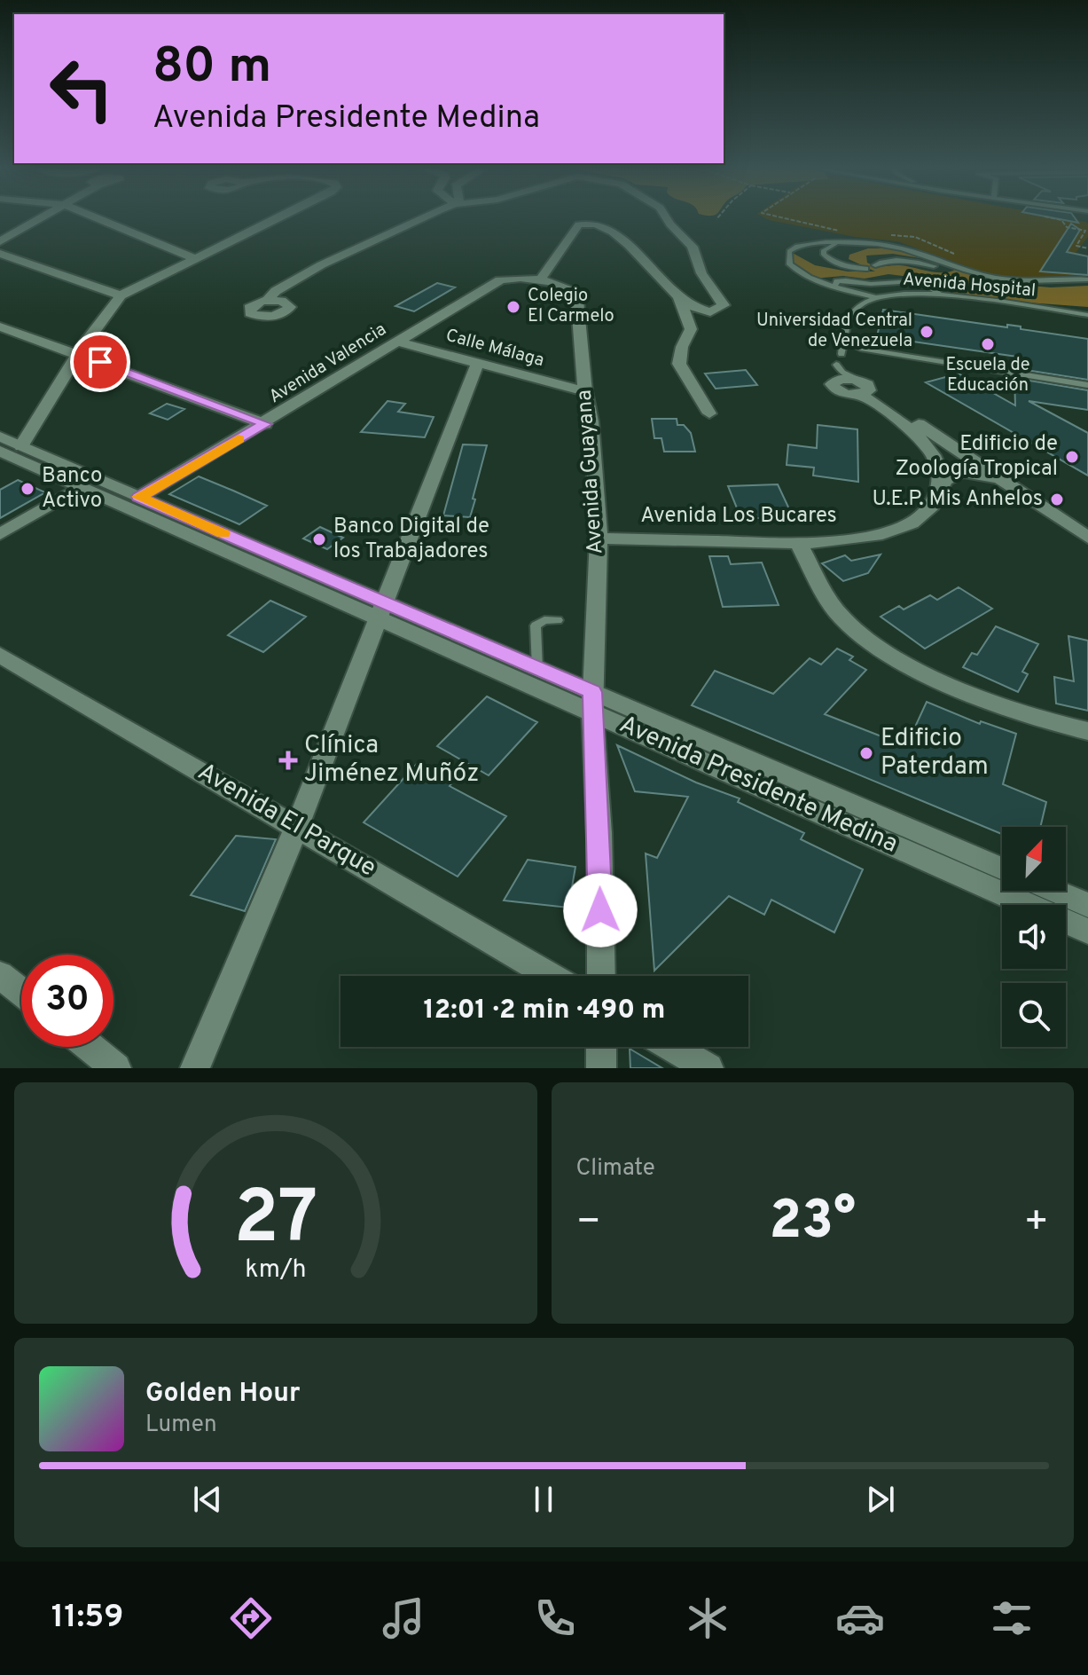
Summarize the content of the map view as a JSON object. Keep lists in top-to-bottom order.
{
  "streets": {
    "street": [
      "Calle Málaga",
      "Avenida Valencia",
      "Avenida Guayana",
      "Avenida Los Bucares",
      "Avenida Presidente Medina",
      "Avenida El Parque"
    ],
    "lane": ["Avenida Hospital"]
  },
  "crossings": [
    ["Calle Málaga", "Avenida Valencia"],
    ["Calle Málaga", "Avenida Guayana"],
    ["Avenida Valencia", "Avenida Guayana"],
    ["Avenida Valencia", "Avenida Presidente Medina"],
    ["Avenida Guayana", "Avenida Los Bucares"],
    ["Avenida Guayana", "Avenida Presidente Medina"]
  ],
  "places": {
    "other": [
      "Colegio El Carmelo",
      "Universidad Central de Venezuela",
      "Escuela de Educación",
      "Edificio de Zoología Tropical",
      "Banco Activo",
      "U.E.P. Mis Anhelos",
      "Banco Digital de los Trabajadores",
      "Edificio Paterdam"
    ],
    "health": ["Clínica Jiménez Muñóz"]
  },
  "north": "top right",
  "page": {
    "turn": ["80 m", "Avenida Presidente Medina"],
    "limit": "30",
    "trip": "12:01 · 2 min · 490 m",
    "tile": "Climate",
    "heat": ["−", "23°", "+"],
    "song": ["Golden Hour", "Lumen"],
    "tabs": "11:59",
    "gauge": ["27", "km/h"]
  }
}
